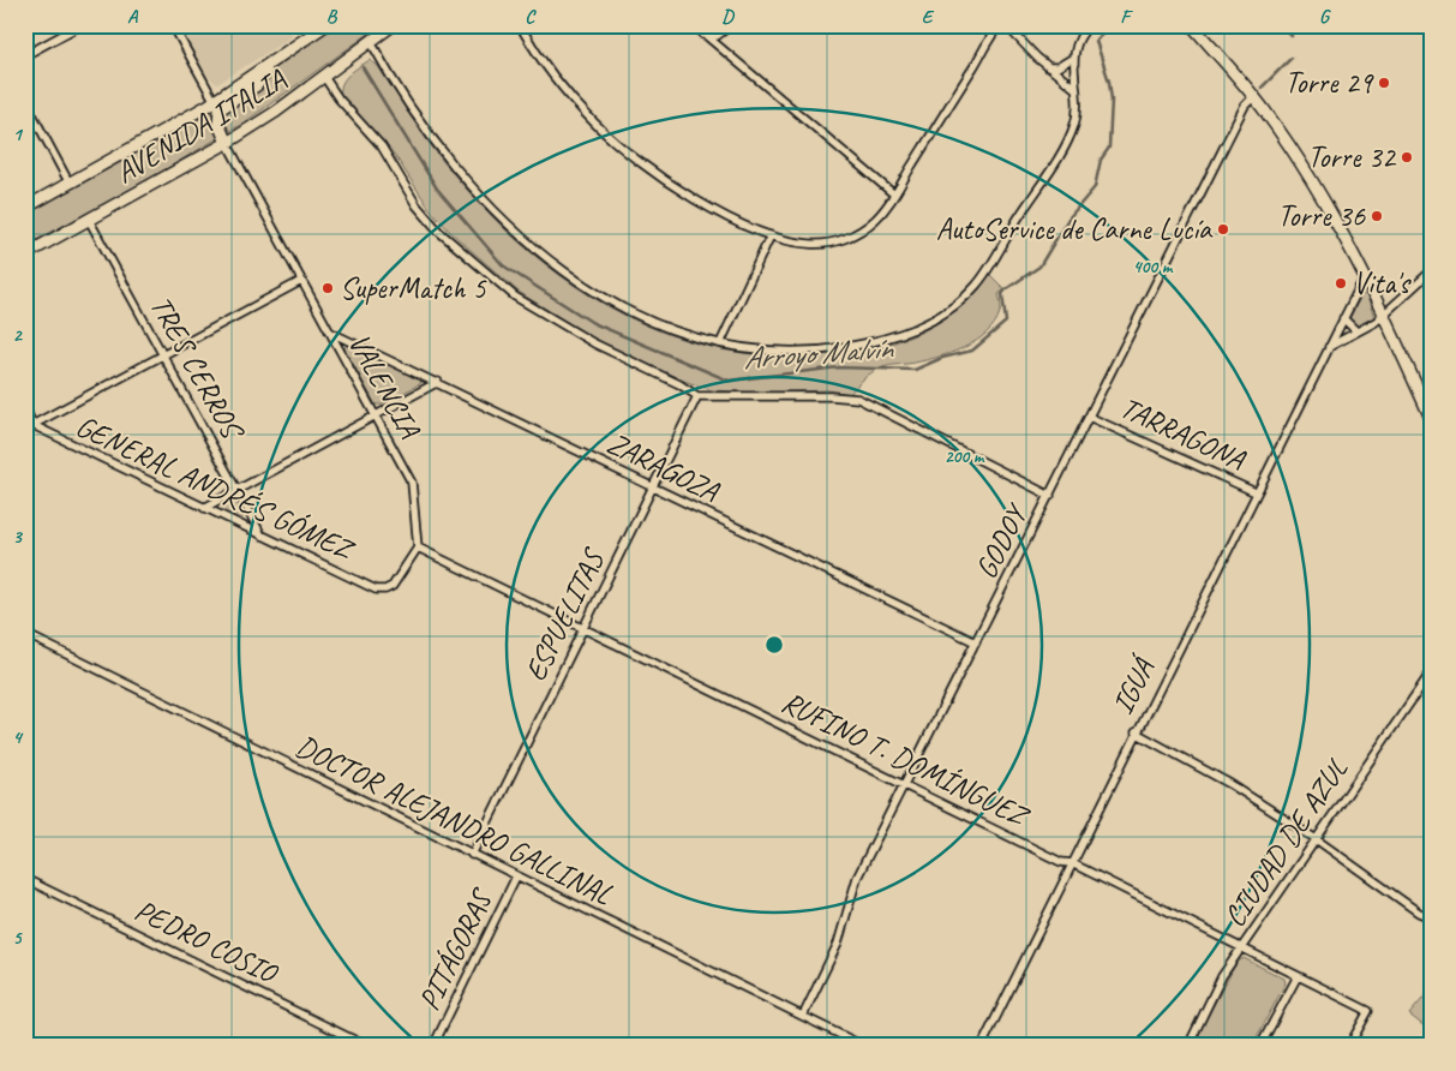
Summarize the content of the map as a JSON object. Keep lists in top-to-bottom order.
{
  "streets": {
    "main road": ["AVENIDA ITALIA"],
    "street": [
      "TRES CERROS",
      "VALENCIA",
      "TARRAGONA",
      "ZARAGOZA",
      "GENERAL ANDRÉS GÓMEZ",
      "GODOY",
      "ESPUELITAS",
      "IGUÁ",
      "RUFINO T. DOMÍNGUEZ",
      "DOCTOR ALEJANDRO GALLINAL",
      "CIUDAD DE AZUL",
      "PEDRO COSIO",
      "PITÁGORAS"
    ]
  },
  "crossings": [
    ["AVENIDA ITALIA", "TRES CERROS"],
    ["AVENIDA ITALIA", "VALENCIA"],
    ["TRES CERROS", "GENERAL ANDRÉS GÓMEZ"],
    ["VALENCIA", "ZARAGOZA"],
    ["VALENCIA", "GENERAL ANDRÉS GÓMEZ"],
    ["VALENCIA", "RUFINO T. DOMÍNGUEZ"],
    ["TARRAGONA", "GODOY"],
    ["TARRAGONA", "IGUÁ"],
    ["ZARAGOZA", "GODOY"],
    ["ZARAGOZA", "ESPUELITAS"],
    ["GENERAL ANDRÉS GÓMEZ", "RUFINO T. DOMÍNGUEZ"],
    ["GODOY", "RUFINO T. DOMÍNGUEZ"],
    ["GODOY", "DOCTOR ALEJANDRO GALLINAL"],
    ["ESPUELITAS", "RUFINO T. DOMÍNGUEZ"],
    ["ESPUELITAS", "DOCTOR ALEJANDRO GALLINAL"],
    ["IGUÁ", "RUFINO T. DOMÍNGUEZ"],
    ["RUFINO T. DOMÍNGUEZ", "CIUDAD DE AZUL"],
    ["DOCTOR ALEJANDRO GALLINAL", "PITÁGORAS"]
  ],
  "water": ["Arroyo Malvín"],
  "places": [
    "Torre 29",
    "Torre 32",
    "Torre 36",
    "AutoService de Carne Lucía",
    "Vita's",
    "SuperMatch 5"
  ],
  "grid": {
    "columns": [
      "A",
      "B",
      "C",
      "D",
      "E",
      "F",
      "G"
    ],
    "rows": [
      "1",
      "2",
      "3",
      "4",
      "5"
    ]
  },
  "rings": ["400 m", "200 m"]
}
